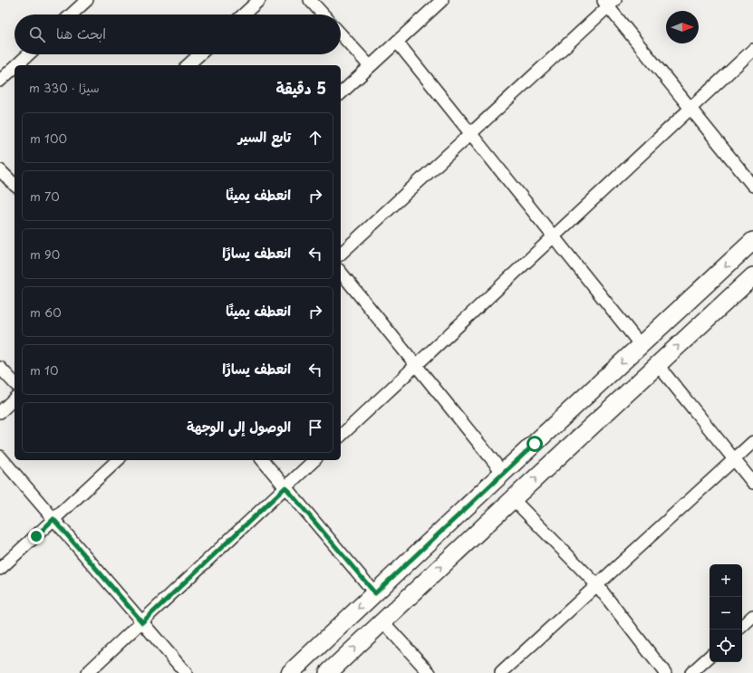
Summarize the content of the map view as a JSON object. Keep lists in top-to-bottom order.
{
  "north": "right",
  "page": {
    "search": "ابحث هنا",
    "heading": ["5 دقيقة", "سيرًا · 330 m"],
    "list": [
      ["تابع السير", "100 m"],
      ["انعطف يمينًا", "70 m"],
      ["انعطف يسارًا", "90 m"],
      ["انعطف يمينًا", "60 m"],
      ["انعطف يسارًا", "10 m"],
      "الوصول إلى الوجهة"
    ],
    "map_buttons": ["+", "−"]
  }
}
